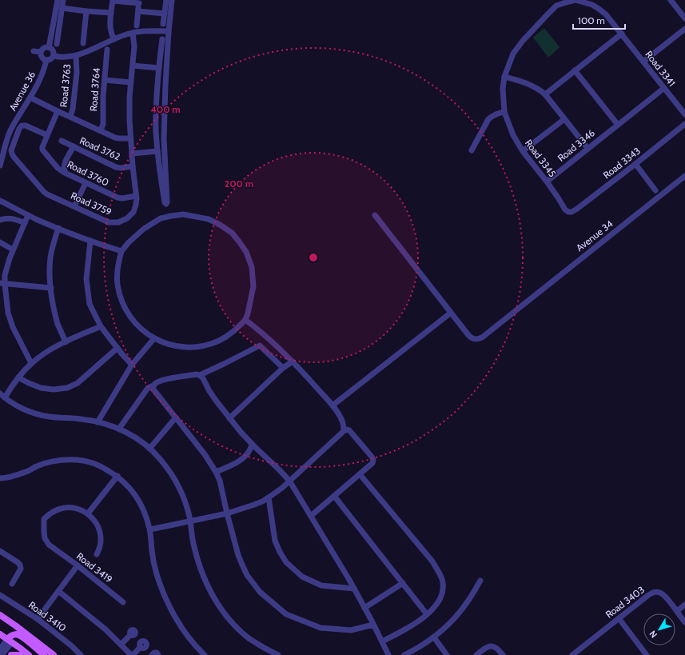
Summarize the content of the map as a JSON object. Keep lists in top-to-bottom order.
{
  "streets": {
    "street": [
      "Road 3341",
      "Road 3763",
      "Road 3764",
      "Avenue 36",
      "Road 3346",
      "Road 3762",
      "Road 3345",
      "Road 3343",
      "Road 3760",
      "Road 3759",
      "Avenue 34",
      "Road 3419",
      "Road 3403",
      "Road 3410"
    ]
  },
  "crossings": [
    ["Road 3341", "Road 3346"],
    ["Road 3341", "Road 3345"],
    ["Road 3763", "Road 3764"],
    ["Road 3763", "Avenue 36"],
    ["Road 3763", "Road 3760"],
    ["Road 3763", "Road 3759"],
    ["Road 3346", "Road 3345"],
    ["Road 3762", "Road 3759"],
    ["Road 3345", "Road 3343"],
    ["Road 3760", "Road 3759"]
  ],
  "scale_bar": "100 m",
  "north": "bottom left",
  "rings": ["400 m", "200 m"]
}
